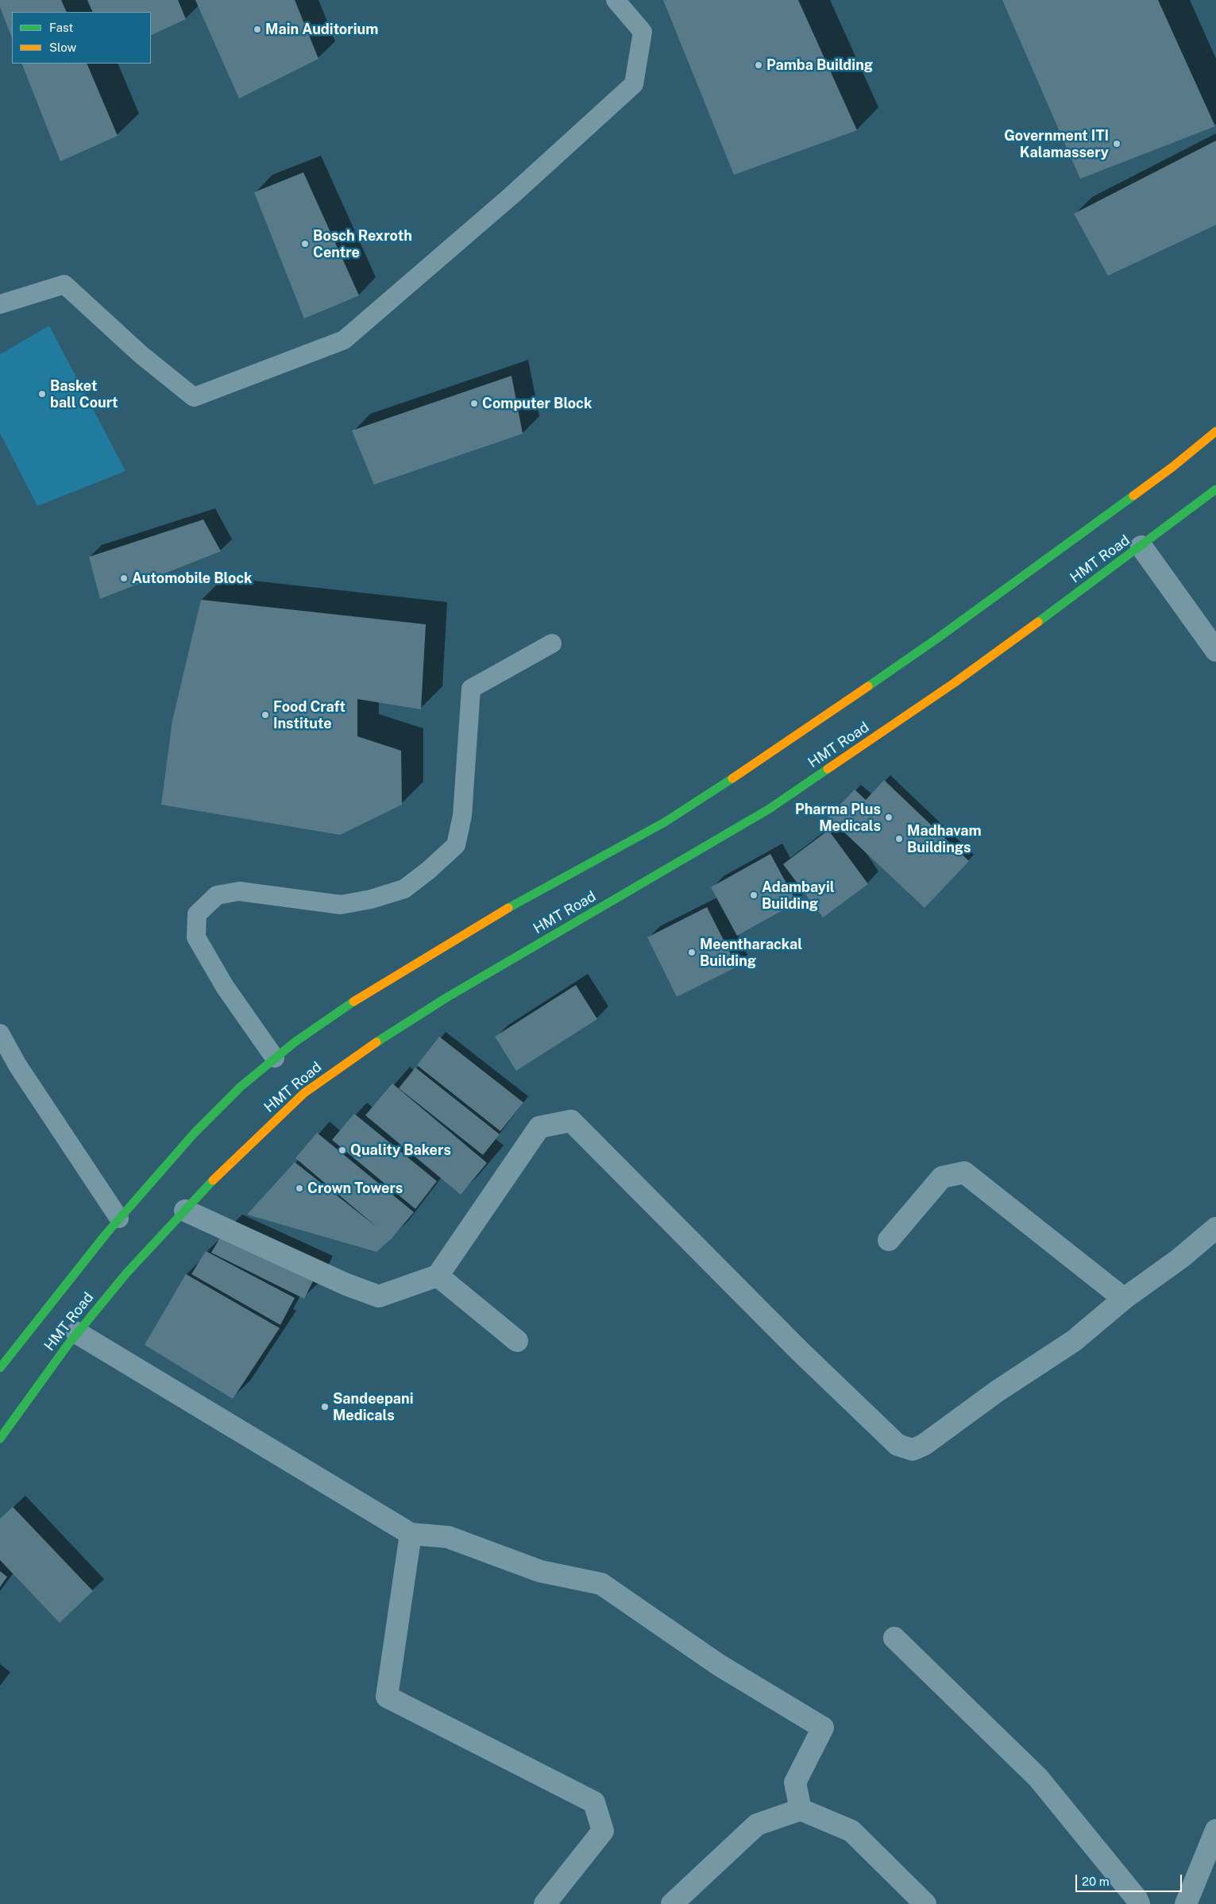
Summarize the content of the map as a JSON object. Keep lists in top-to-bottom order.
{
  "streets": {
    "main road": ["HMT Road"]
  },
  "places": [
    "Main Auditorium",
    "Pamba Building",
    "Government ITI Kalamassery",
    "Bosch Rexroth Centre",
    "Basket ball Court",
    "Computer Block",
    "Automobile Block",
    "Food Craft Institute",
    "Pharma Plus Medicals",
    "Madhavam Buildings",
    "Adambayil Building",
    "Meentharackal Building",
    "Quality Bakers",
    "Crown Towers",
    "Sandeepani Medicals"
  ],
  "legend": ["Fast", "Slow"],
  "scale_bar": "20 m"
}
